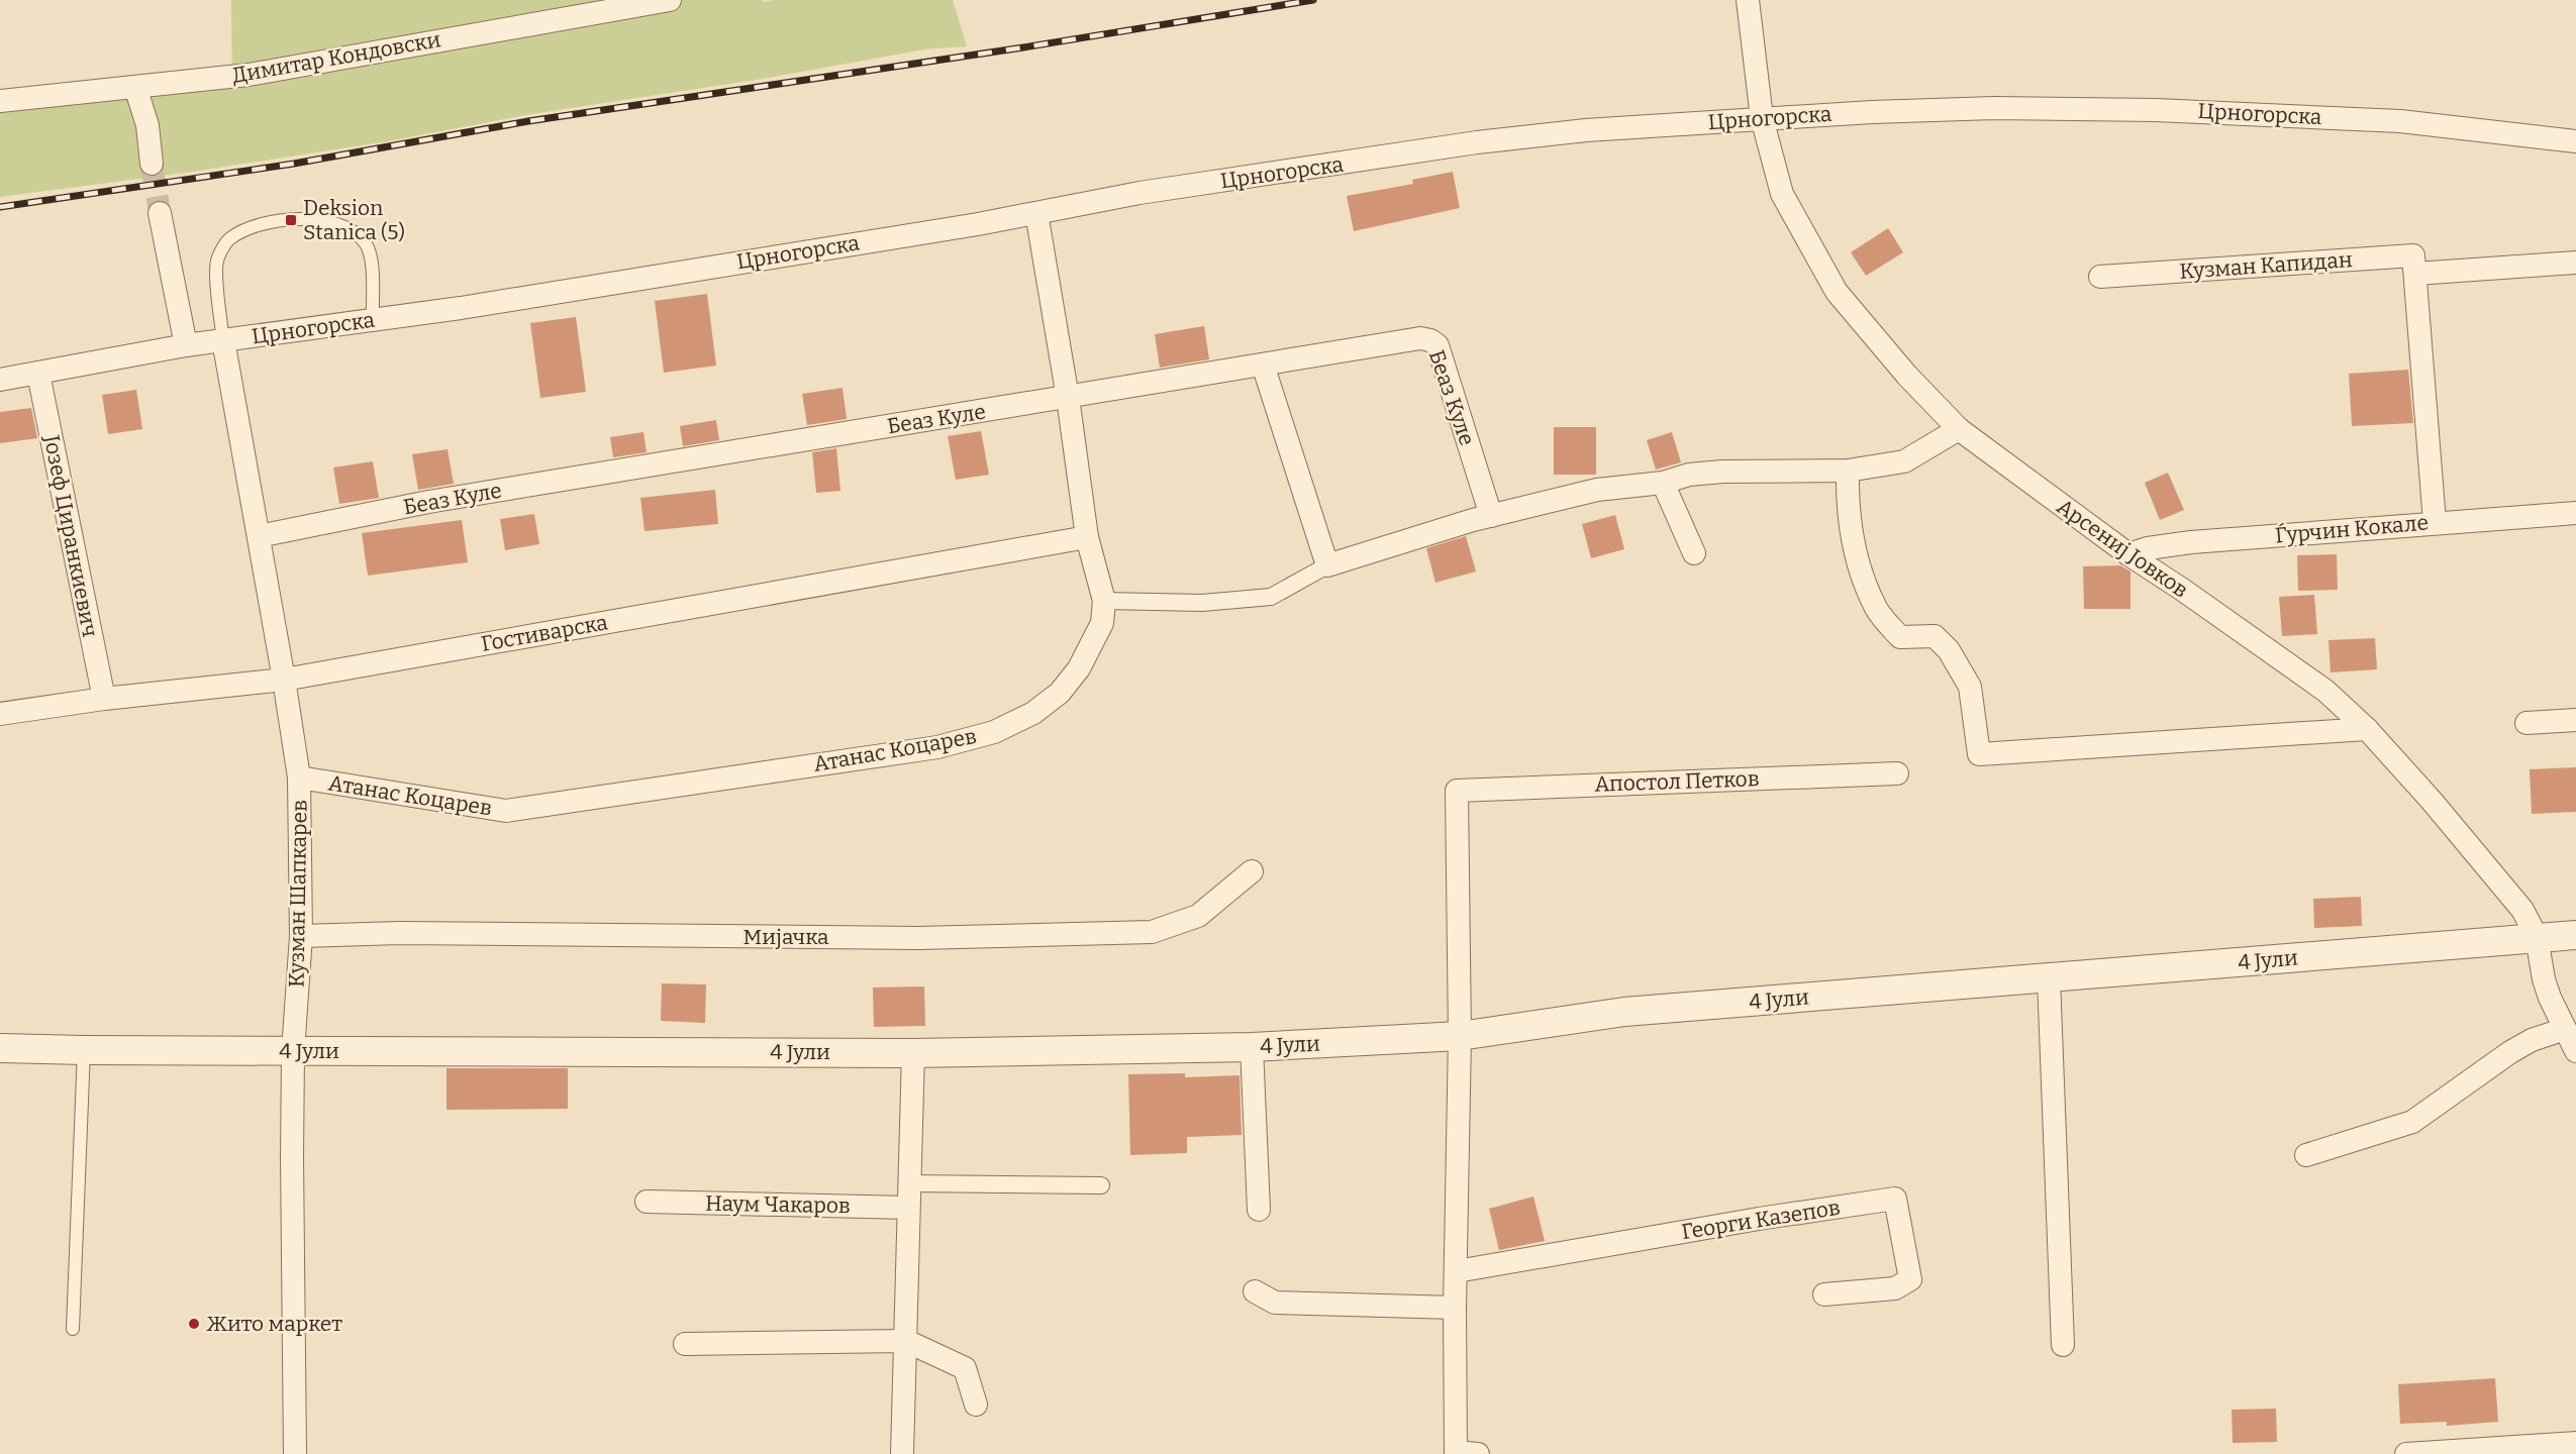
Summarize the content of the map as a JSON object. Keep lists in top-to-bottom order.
{
  "streets": {
    "street": [
      "Димитар Кондовски",
      "Црногорска",
      "Кузман Капидан",
      "Беаз Куле",
      "Ѓурчин Кокале",
      "Јозеф Циранкиевич",
      "Арсениј Јовков",
      "Гостиварска",
      "Атанас Коцарев",
      "Апостол Петков",
      "Кузман Шапкарев",
      "Мијачка",
      "4 Јули",
      "Наум Чакаров",
      "Георги Казепов"
    ]
  },
  "crossings": [
    ["Црногорска", "Јозеф Циранкиевич"],
    ["Црногорска", "Арсениј Јовков"],
    ["Црногорска", "Атанас Коцарев"],
    ["Црногорска", "Кузман Шапкарев"],
    ["Беаз Куле", "Атанас Коцарев"],
    ["Беаз Куле", "Кузман Шапкарев"],
    ["Ѓурчин Кокале", "Арсениј Јовков"],
    ["Јозеф Циранкиевич", "Гостиварска"],
    ["Арсениј Јовков", "4 Јули"],
    ["Гостиварска", "Атанас Коцарев"],
    ["Гостиварска", "Кузман Шапкарев"],
    ["Атанас Коцарев", "Кузман Шапкарев"],
    ["Апостол Петков", "4 Јули"],
    ["Кузман Шапкарев", "Мијачка"],
    ["Кузман Шапкарев", "4 Јули"]
  ],
  "places": {
    "transit": ["Deksion Stanica (5)"],
    "other": ["Жито маркет"]
  }
}
